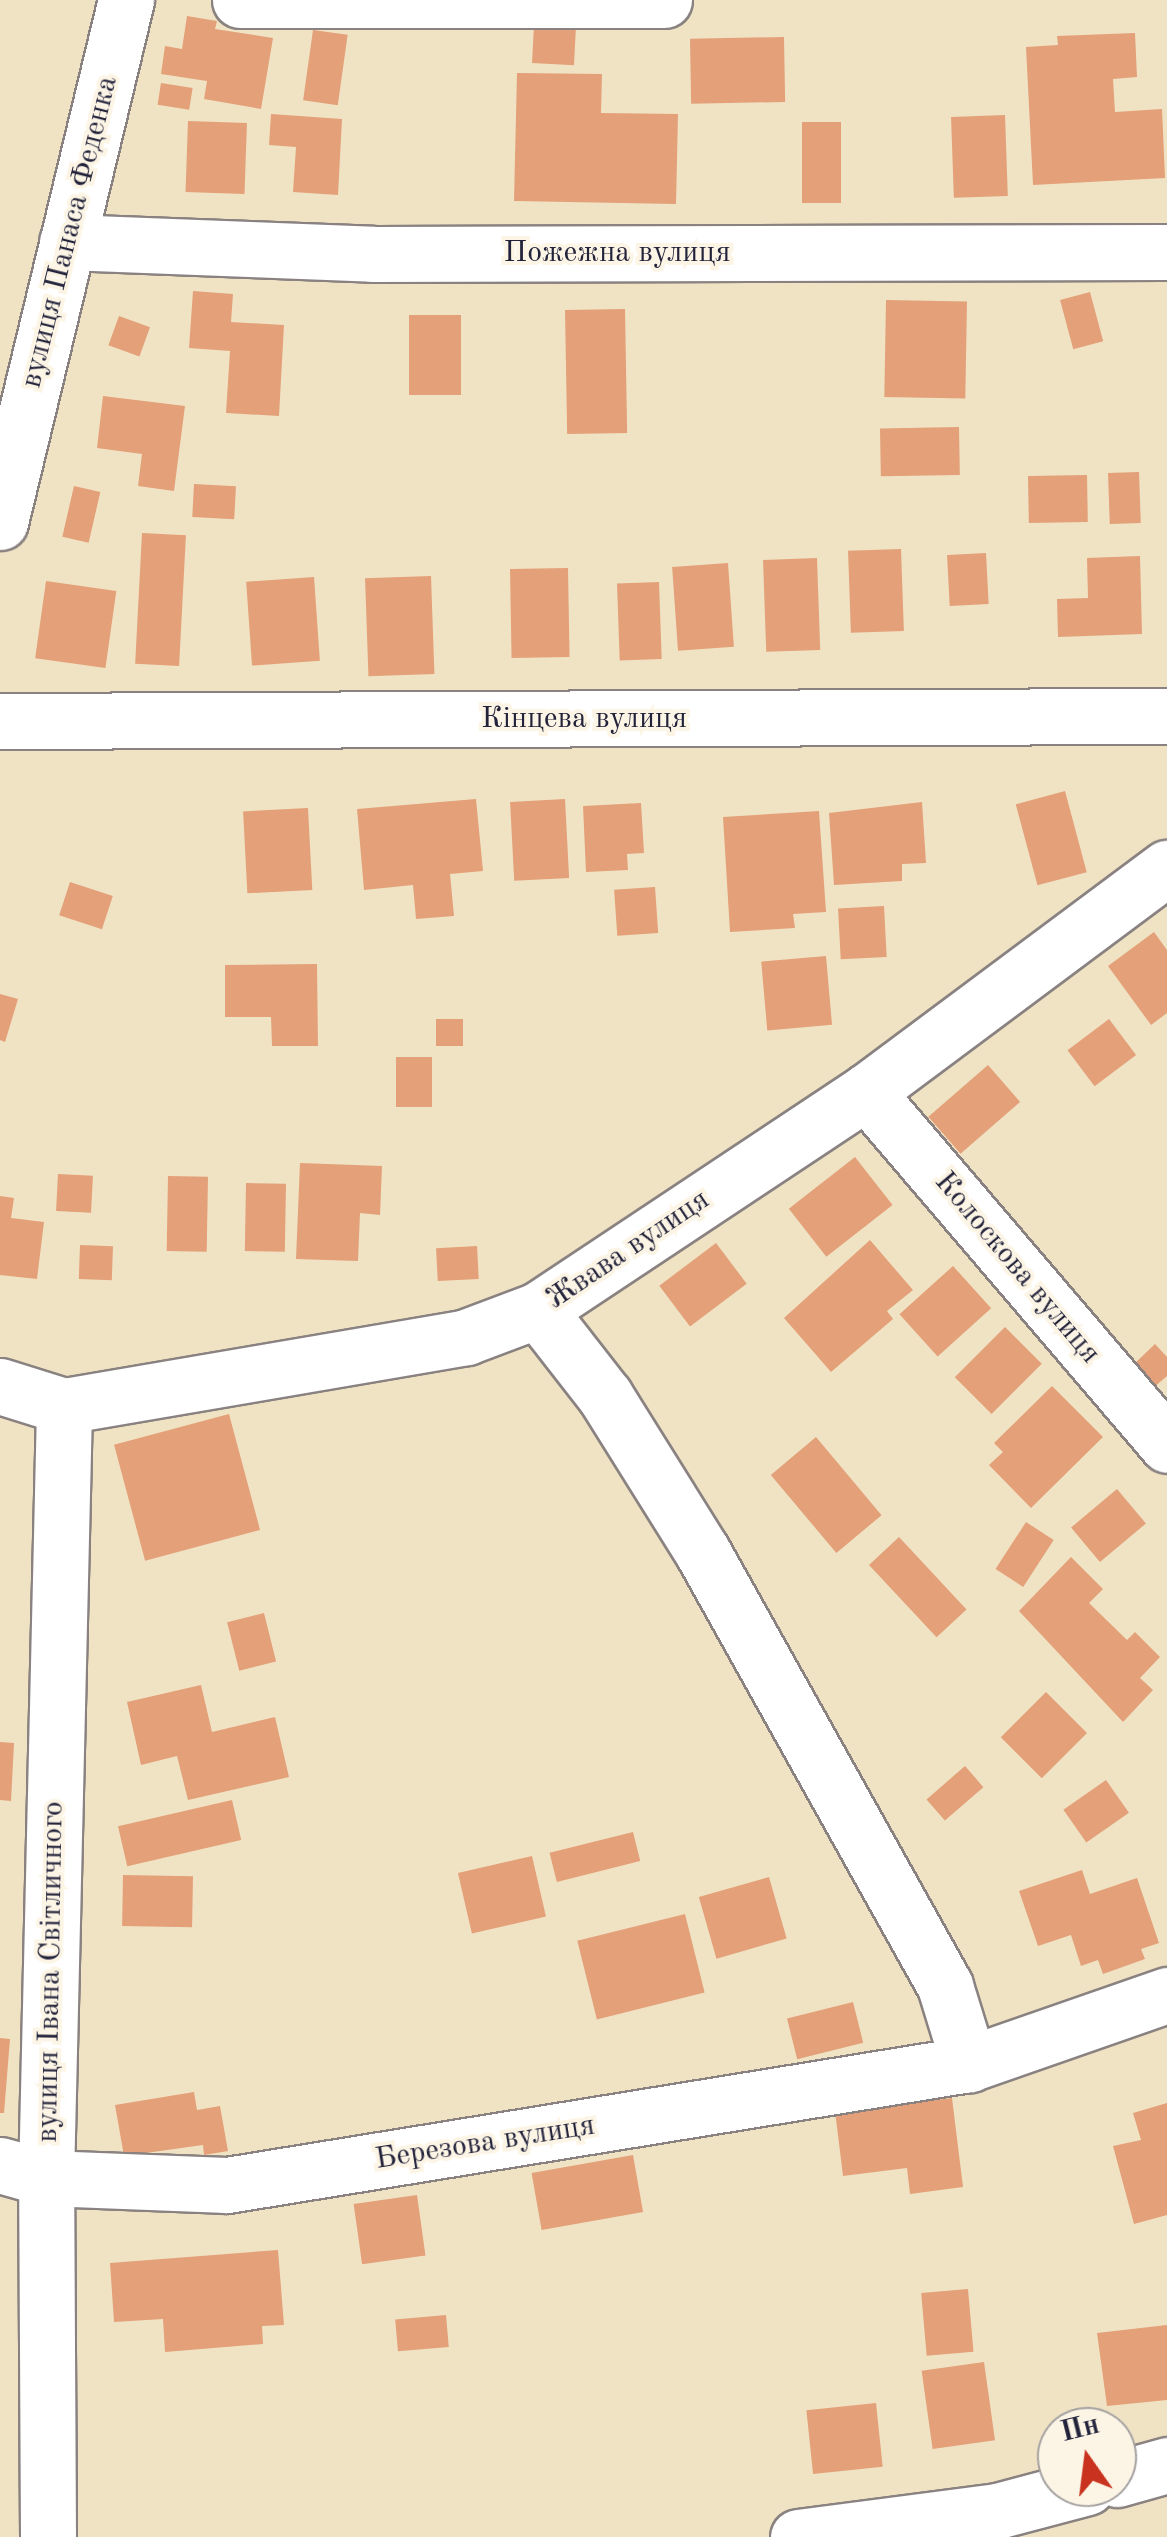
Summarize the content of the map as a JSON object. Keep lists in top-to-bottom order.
{
  "streets": {
    "street": [
      "вулиця Панаса Феденка",
      "Пожежна вулиця",
      "Кінцева вулиця",
      "Жвава вулиця",
      "Колоскова вулиця",
      "вулиця Івана Світличного",
      "Березова вулиця"
    ]
  },
  "crossings": [
    ["вулиця Панаса Феденка", "Пожежна вулиця"],
    ["Жвава вулиця", "Колоскова вулиця"],
    ["Жвава вулиця", "вулиця Івана Світличного"],
    ["вулиця Івана Світличного", "Березова вулиця"]
  ],
  "north": "top"
}
